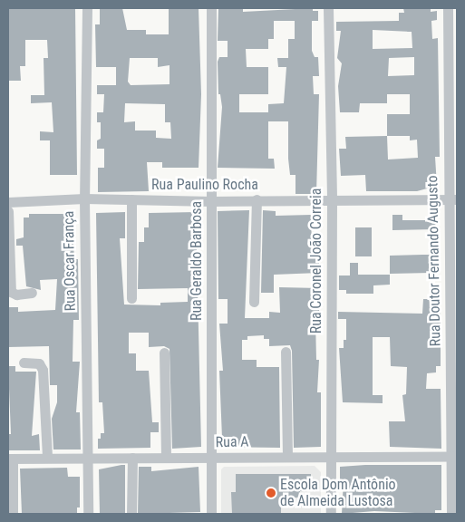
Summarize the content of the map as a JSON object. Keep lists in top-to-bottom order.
{
  "streets": {
    "street": [
      "Rua Paulino Rocha",
      "Rua Oscar França",
      "Rua Geraldo Barbosa",
      "Rua Coronel João Correia",
      "Rua Doutor Fernando Augusto",
      "Rua A"
    ]
  },
  "crossings": [
    ["Rua Paulino Rocha", "Rua Oscar França"],
    ["Rua Paulino Rocha", "Rua Geraldo Barbosa"],
    ["Rua Paulino Rocha", "Rua Coronel João Correia"],
    ["Rua Paulino Rocha", "Rua Doutor Fernando Augusto"],
    ["Rua Oscar França", "Rua A"],
    ["Rua Geraldo Barbosa", "Rua A"],
    ["Rua Coronel João Correia", "Rua A"],
    ["Rua Doutor Fernando Augusto", "Rua A"]
  ],
  "places": ["Escola Dom Antônio de Almeida Lustosa"]
}
